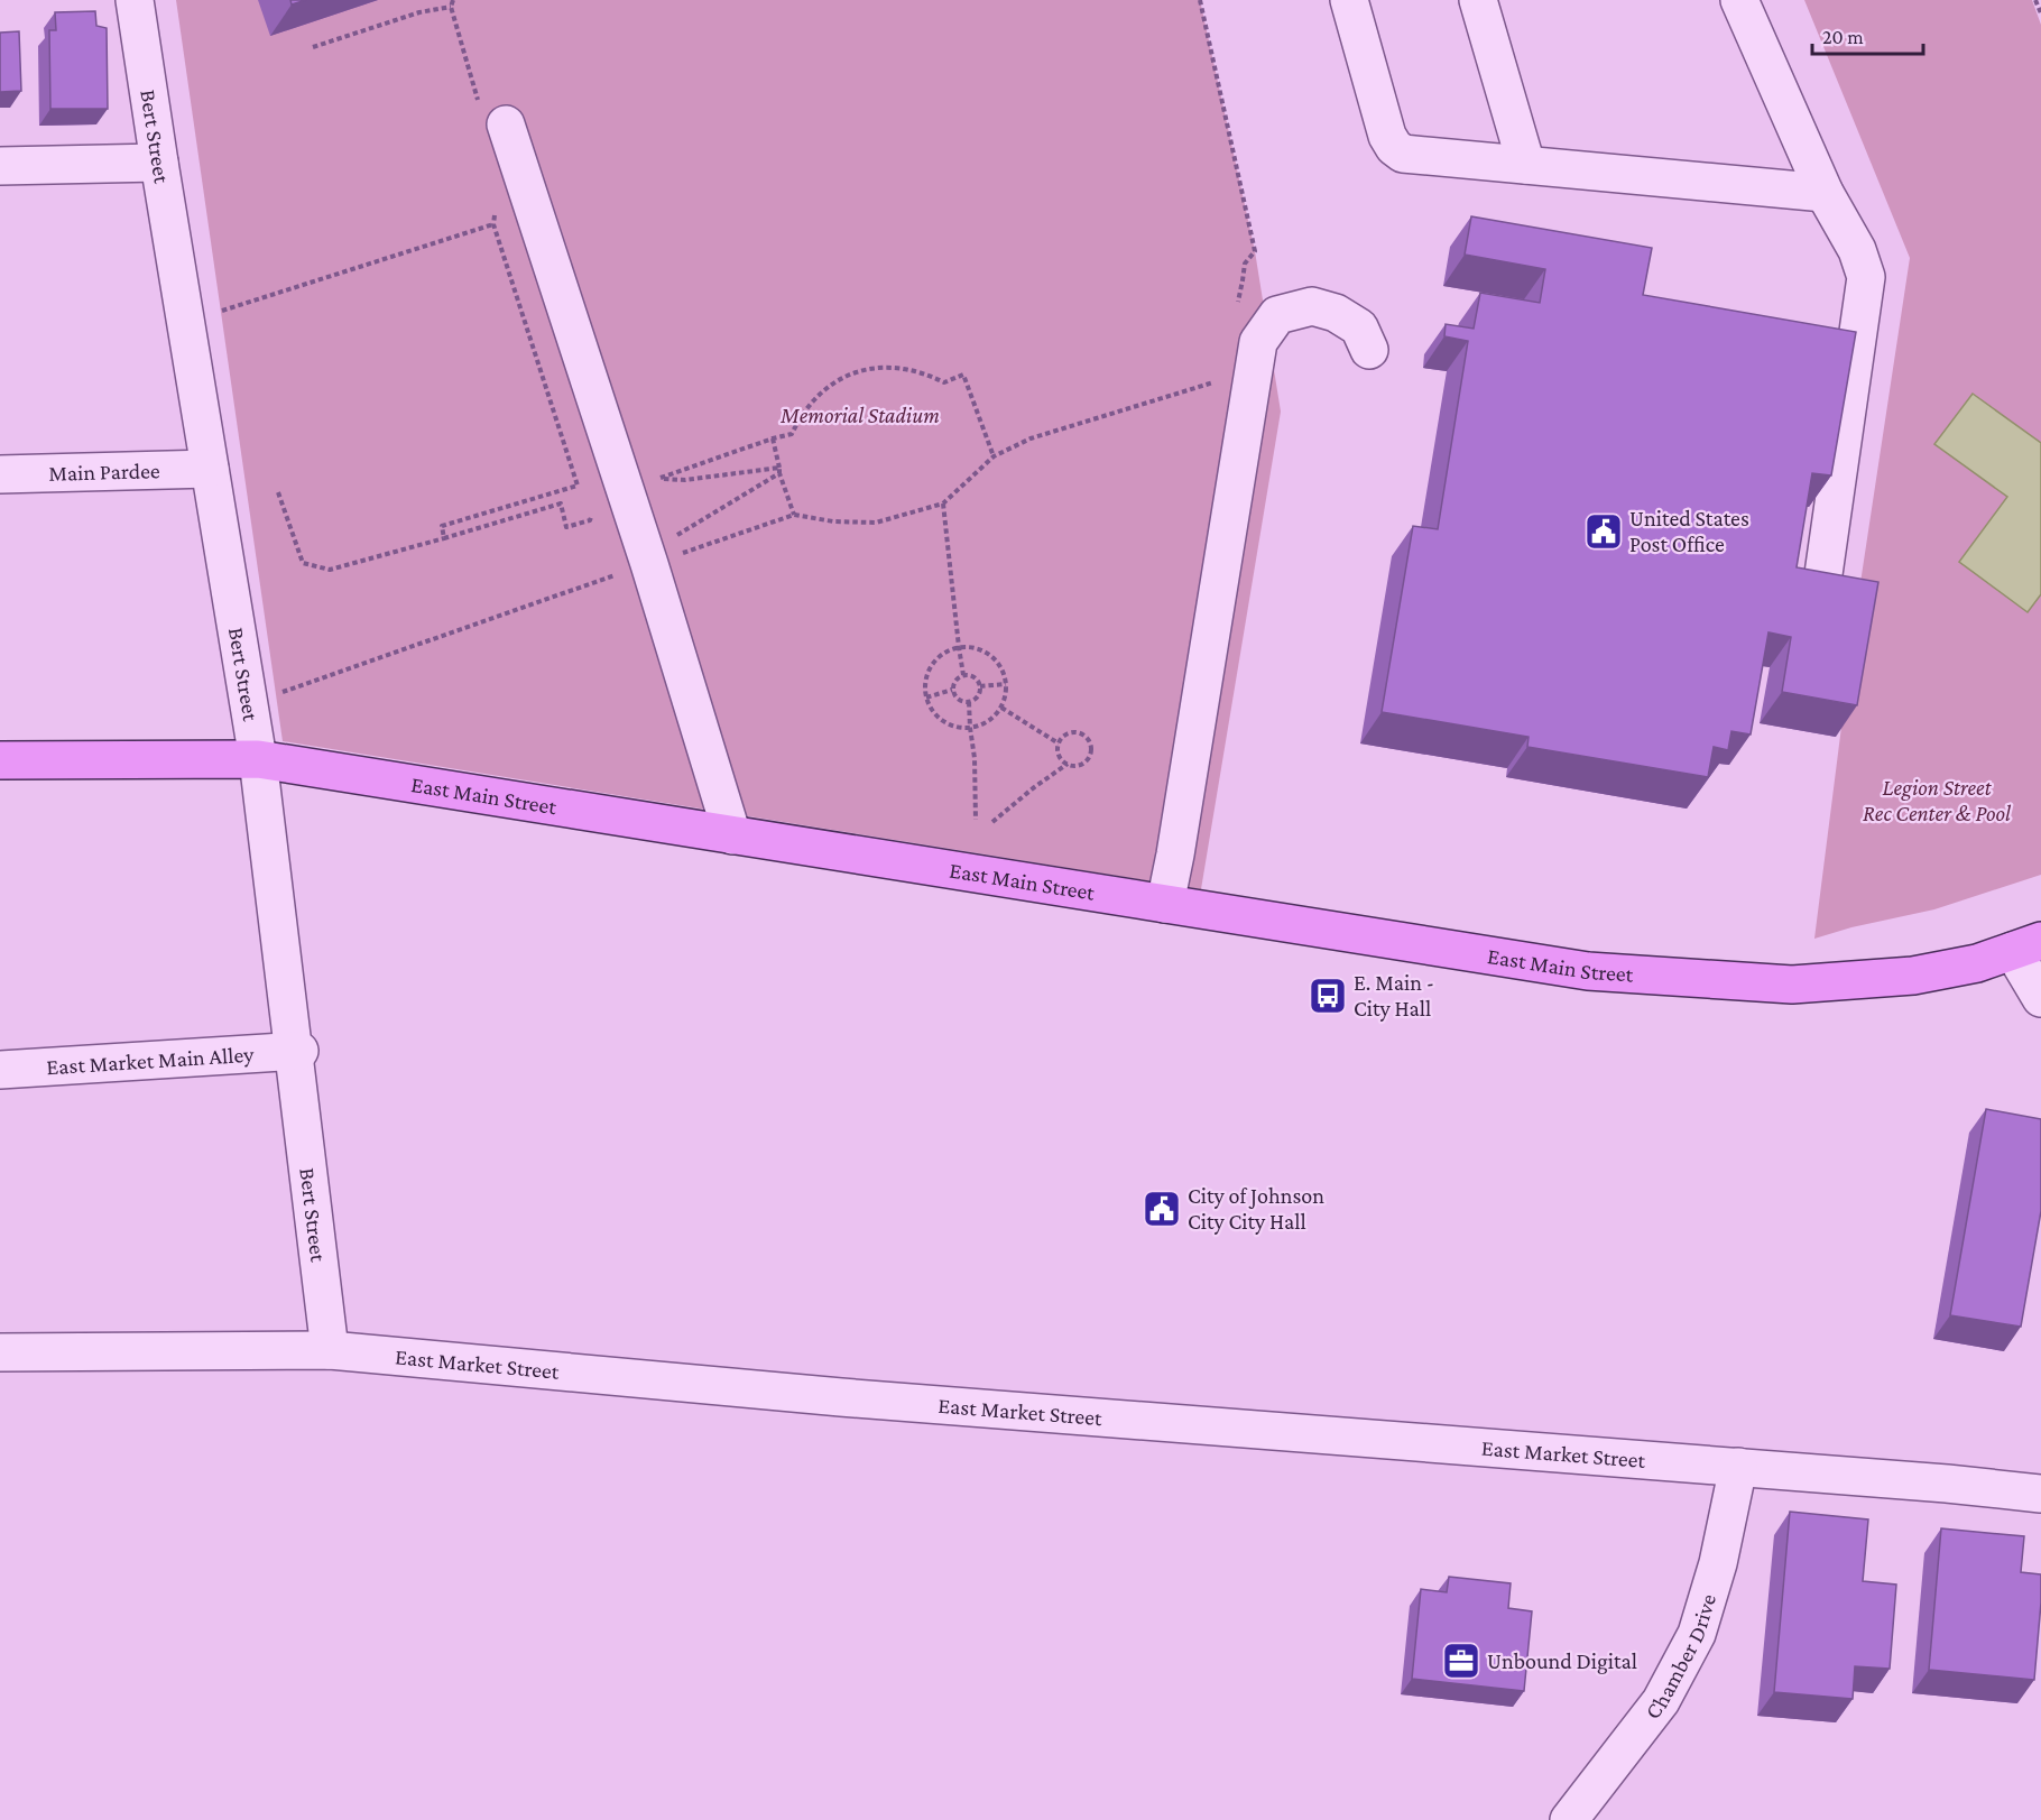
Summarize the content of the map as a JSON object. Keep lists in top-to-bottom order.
{
  "streets": {
    "main road": ["East Main Street"],
    "street": [
      "Bert Street",
      "Main Pardee",
      "East Market Main Alley",
      "East Market Street",
      "Chamber Drive"
    ]
  },
  "crossings": [
    ["Bert Street", "Main Pardee"],
    ["Bert Street", "East Main Street"],
    ["Bert Street", "East Market Main Alley"],
    ["Bert Street", "East Market Street"],
    ["East Market Street", "Chamber Drive"]
  ],
  "parks": ["Memorial Stadium", "Legion Street Rec Center & Pool"],
  "places": {
    "public building": ["United States Post Office", "City of Johnson City City Hall"],
    "bus stop": ["E. Main - City Hall"],
    "office": ["Unbound Digital"]
  },
  "scale_bar": "20 m"
}
